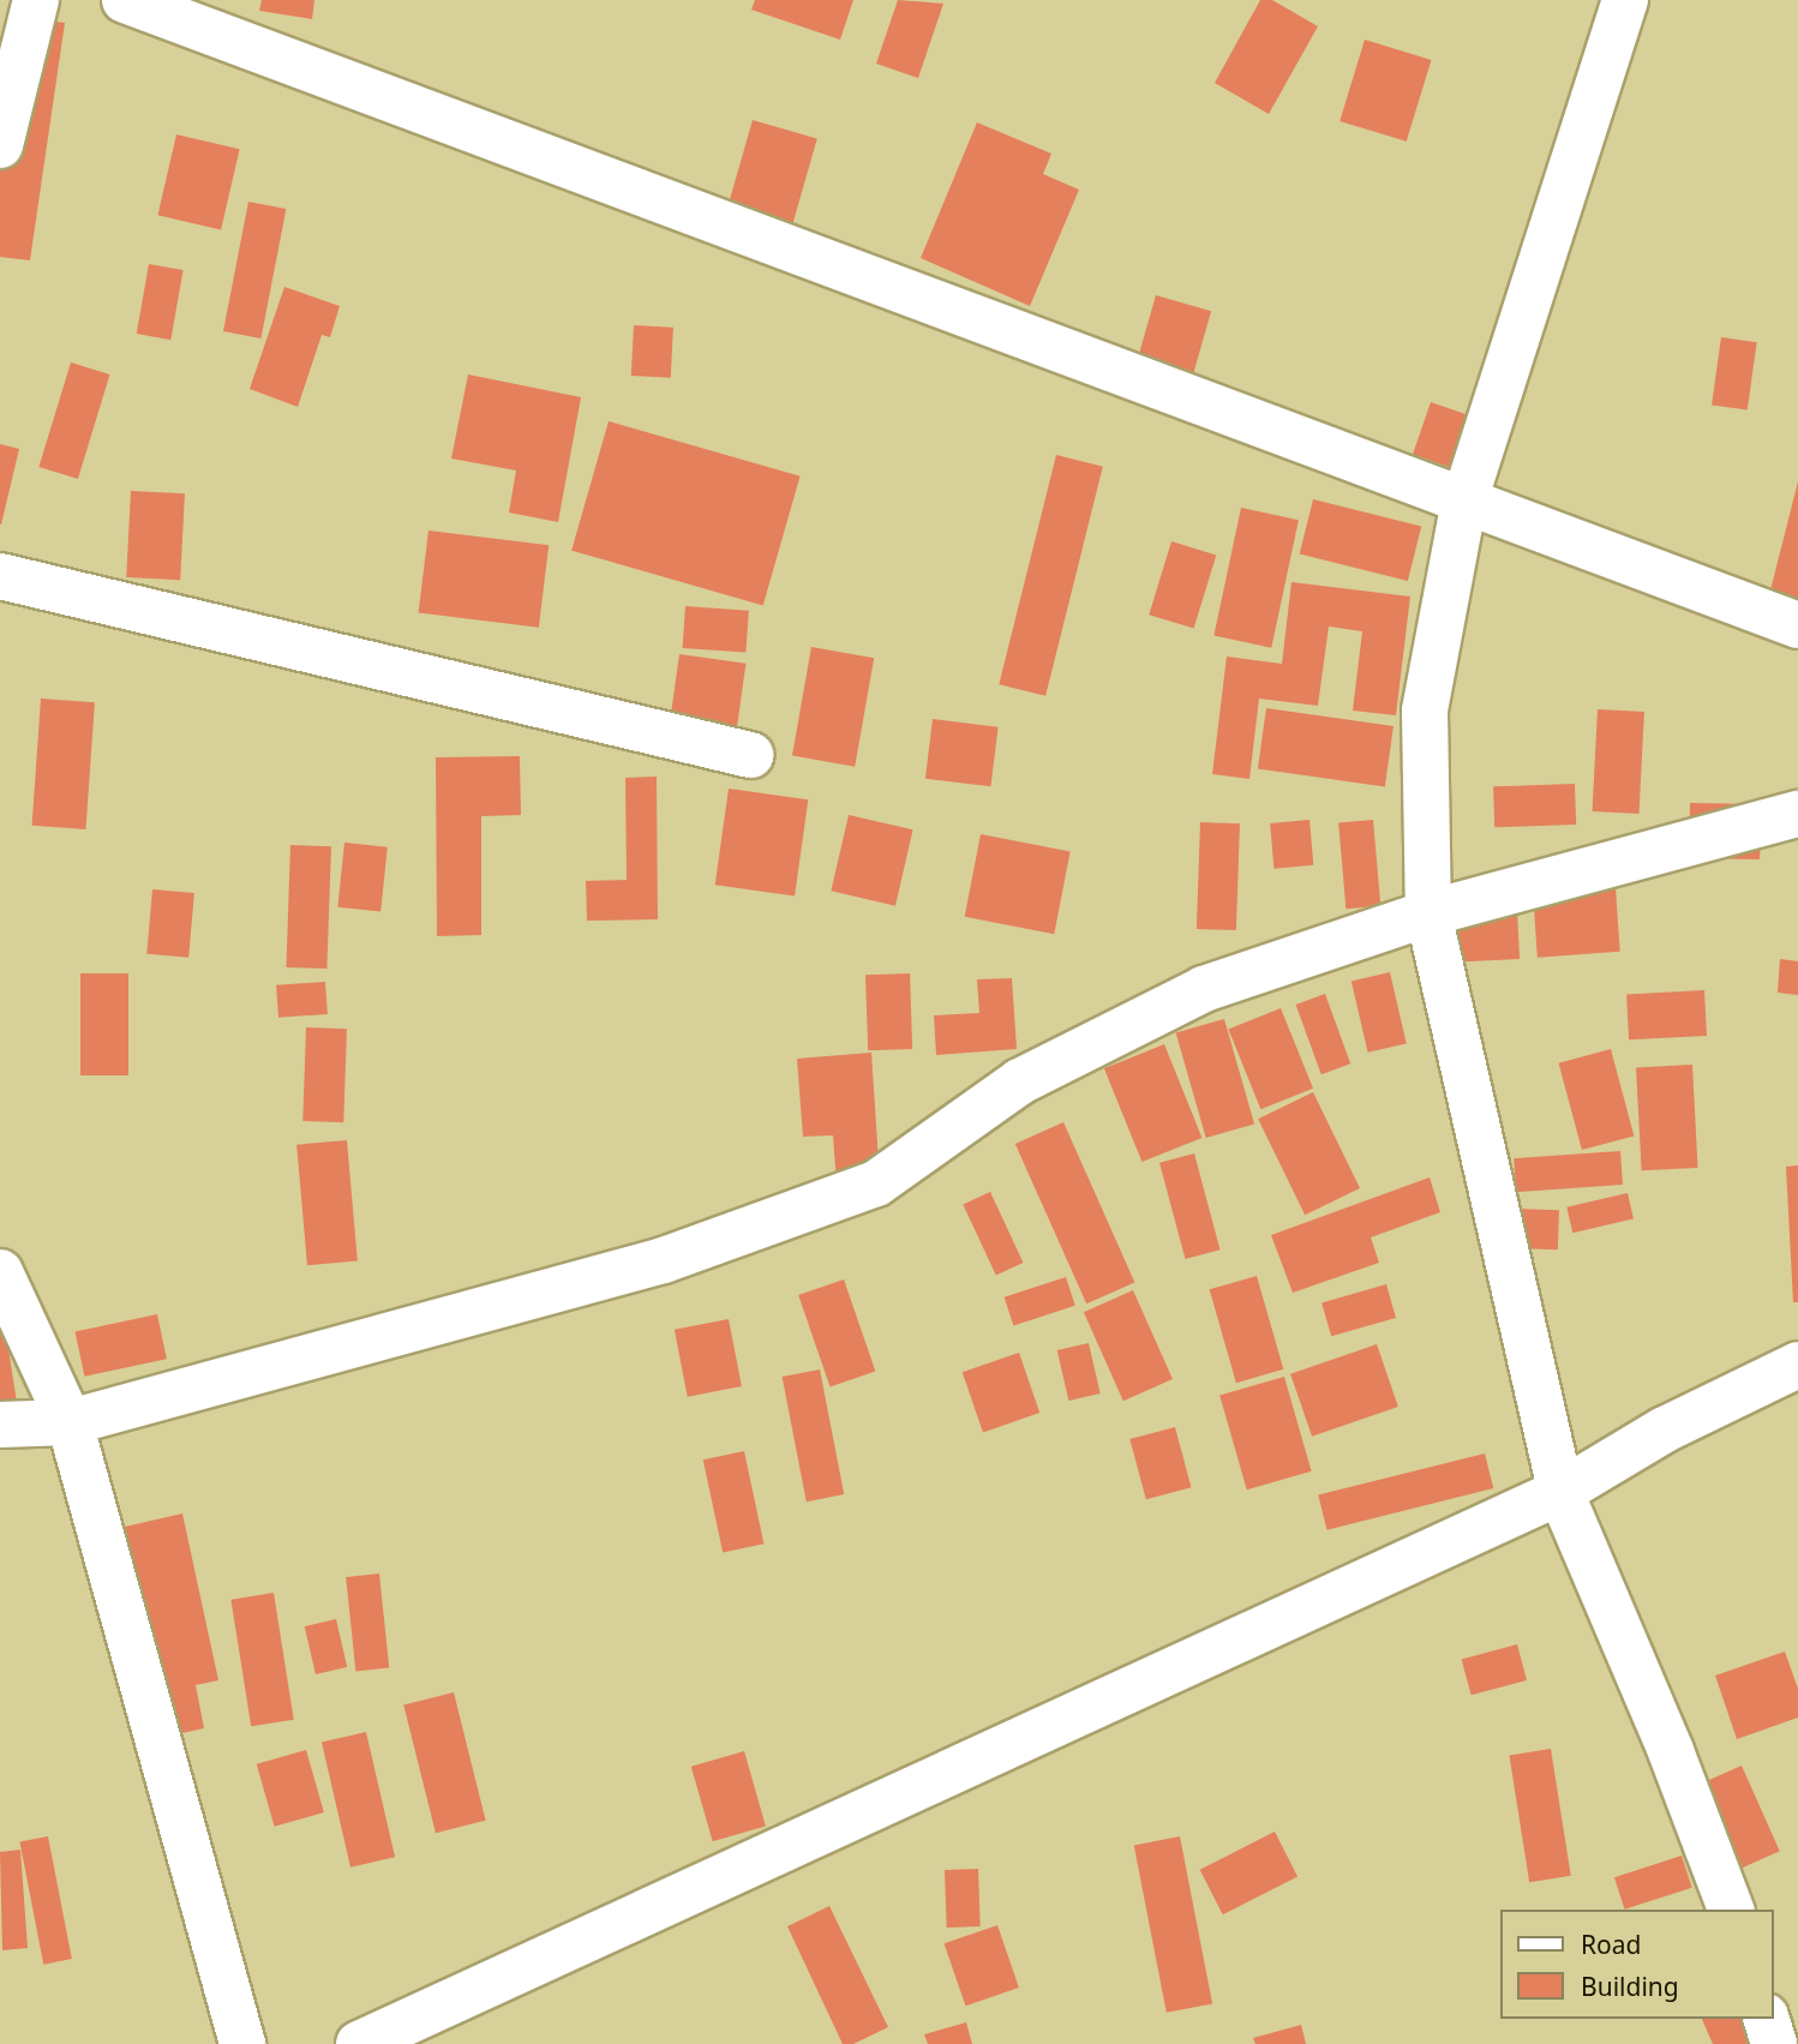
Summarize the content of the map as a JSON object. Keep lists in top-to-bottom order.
{
  "legend": ["Road", "Building"]
}
